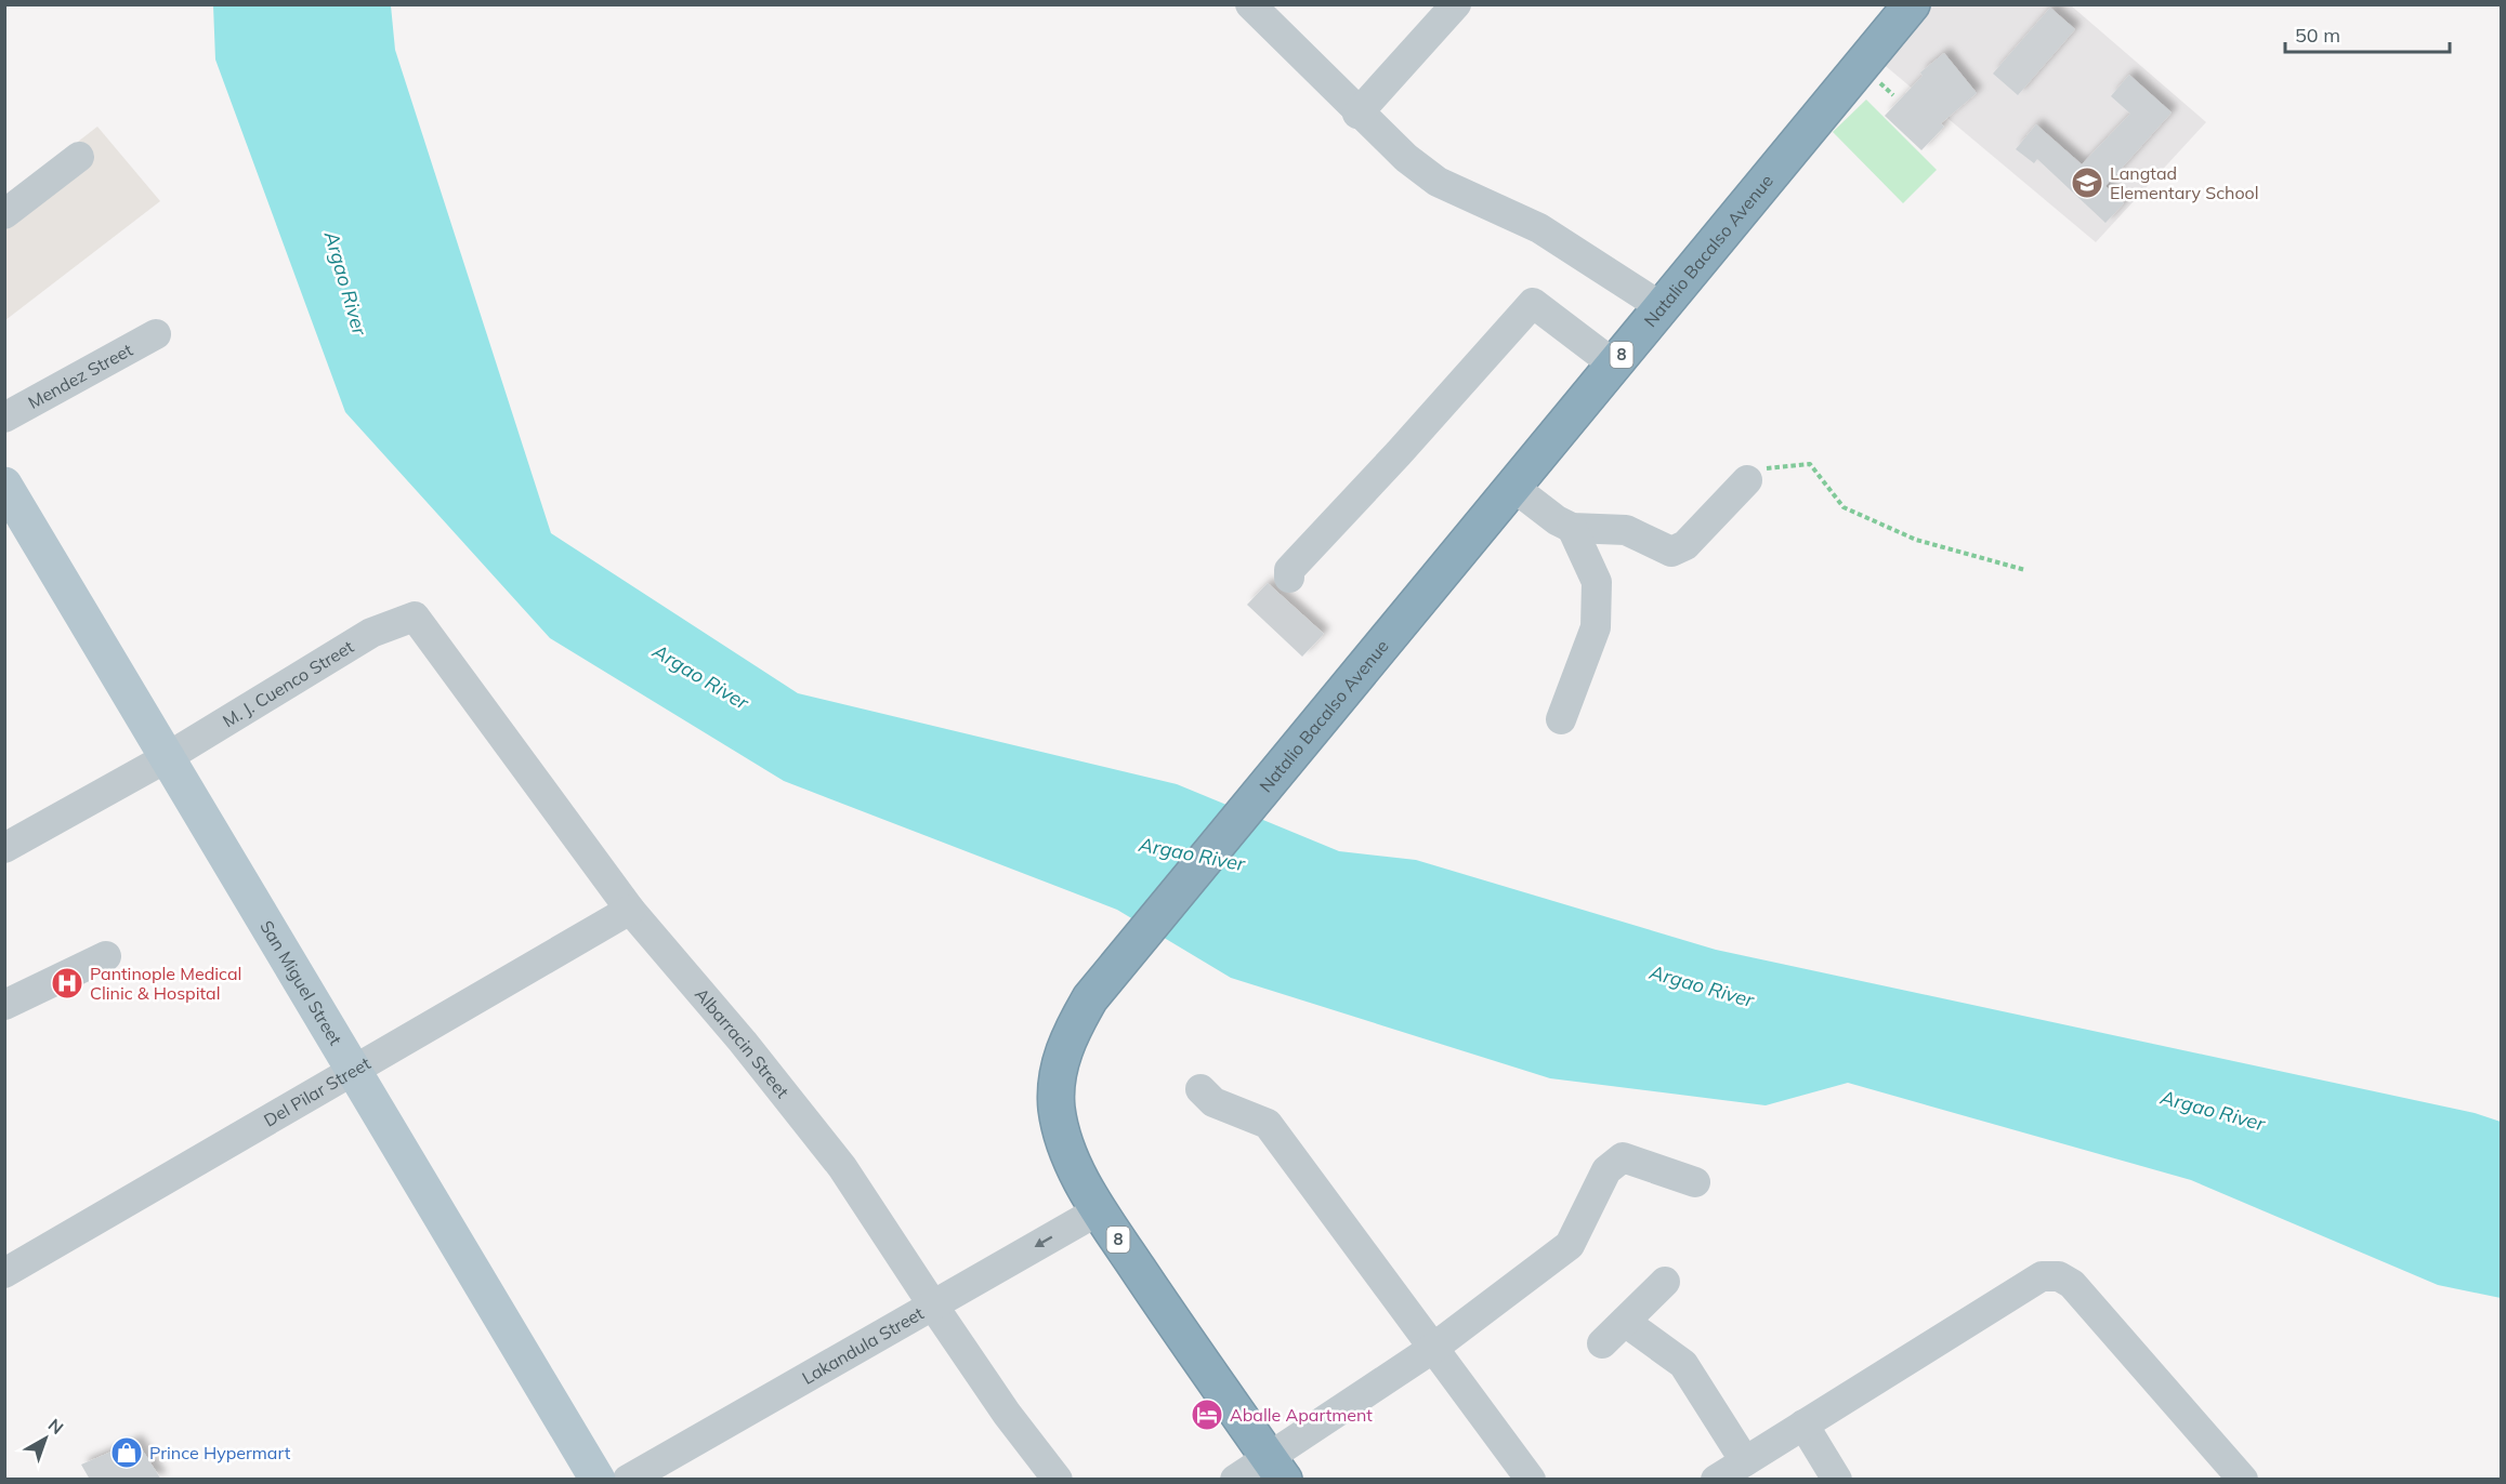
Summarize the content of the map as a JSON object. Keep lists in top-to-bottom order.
{
  "streets": {
    "highway": ["Natalio Bacalso Avenue", "8"],
    "main road": ["San Miguel Street"],
    "street": [
      "Mendez Street",
      "M. J. Cuenco Street",
      "Albarracin Street",
      "Del Pilar Street",
      "Lakandula Street"
    ]
  },
  "crossings": [
    ["Natalio Bacalso Avenue", "Lakandula Street"],
    ["M. J. Cuenco Street", "San Miguel Street"],
    ["M. J. Cuenco Street", "Albarracin Street"],
    ["San Miguel Street", "Del Pilar Street"],
    ["Albarracin Street", "Del Pilar Street"],
    ["Albarracin Street", "Lakandula Street"]
  ],
  "one_way": ["Lakandula Street"],
  "water": ["Argao River"],
  "places": {
    "school or university": ["Langtad Elementary School"],
    "hospital": ["Pantinople Medical Clinic & Hospital"],
    "hotel": ["Aballe Apartment"],
    "shop": ["Prince Hypermart"]
  },
  "scale_bar": "50 m",
  "north": "top right"
}
